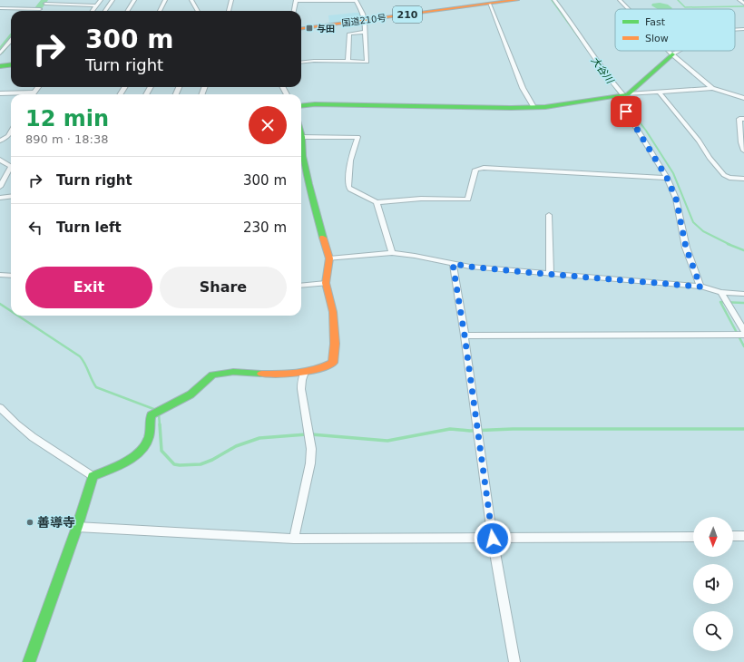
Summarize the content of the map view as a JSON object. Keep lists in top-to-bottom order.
{
  "streets": {
    "main road": ["210", "国道210号"]
  },
  "water": ["大谷川"],
  "places": {
    "transit": ["与田"],
    "other": ["善導寺"]
  },
  "legend": ["Fast", "Slow"],
  "north": "bottom",
  "page": {
    "turn": ["300 m", "Turn right"],
    "heading": ["12 min", "890 m · 18:38"],
    "list": [
      {
        "name": "Turn right",
        "value": "300 m"
      },
      {
        "name": "Turn left",
        "value": "230 m"
      }
    ],
    "buttons": ["Exit", "Share"]
  }
}
